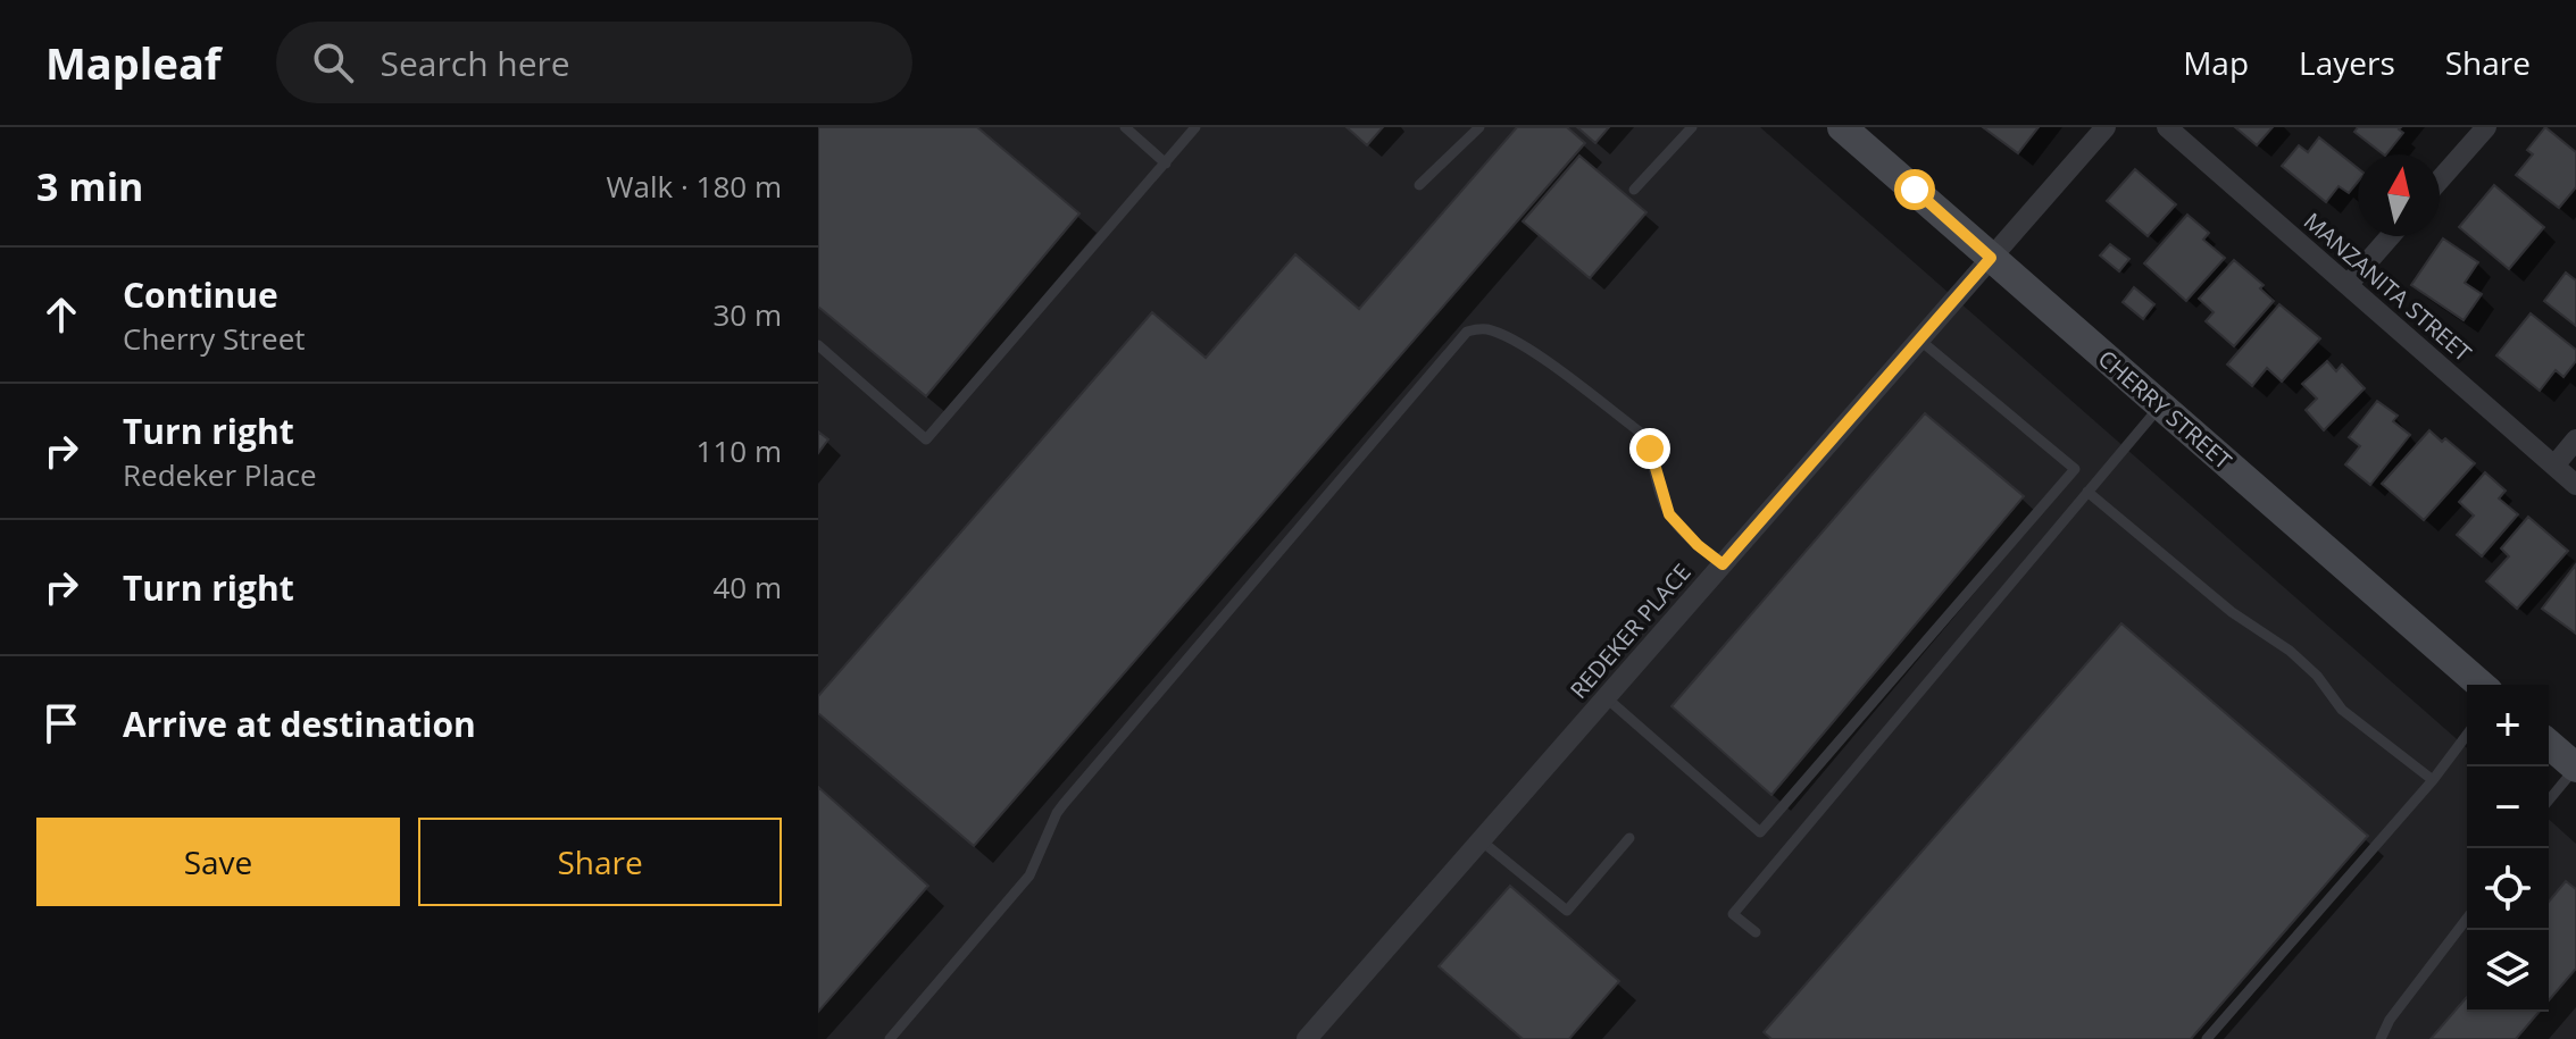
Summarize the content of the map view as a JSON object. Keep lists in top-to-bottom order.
{
  "streets": {
    "street": ["MANZANITA STREET", "CHERRY STREET", "REDEKER PLACE"]
  },
  "crossings": [
    ["CHERRY STREET", "REDEKER PLACE"]
  ],
  "north": "top",
  "page": {
    "header": "Mapleaf",
    "search": "Search here",
    "nav": ["Map", "Layers", "Share"],
    "heading": ["3 min", "Walk · 180 m"],
    "list": [
      ["Continue", "Cherry Street", "30 m"],
      ["Turn right", "Redeker Place", "110 m"],
      ["Turn right", "40 m"],
      "Arrive at destination"
    ],
    "map_buttons": ["+", "−"],
    "buttons": ["Save", "Share"]
  }
}
